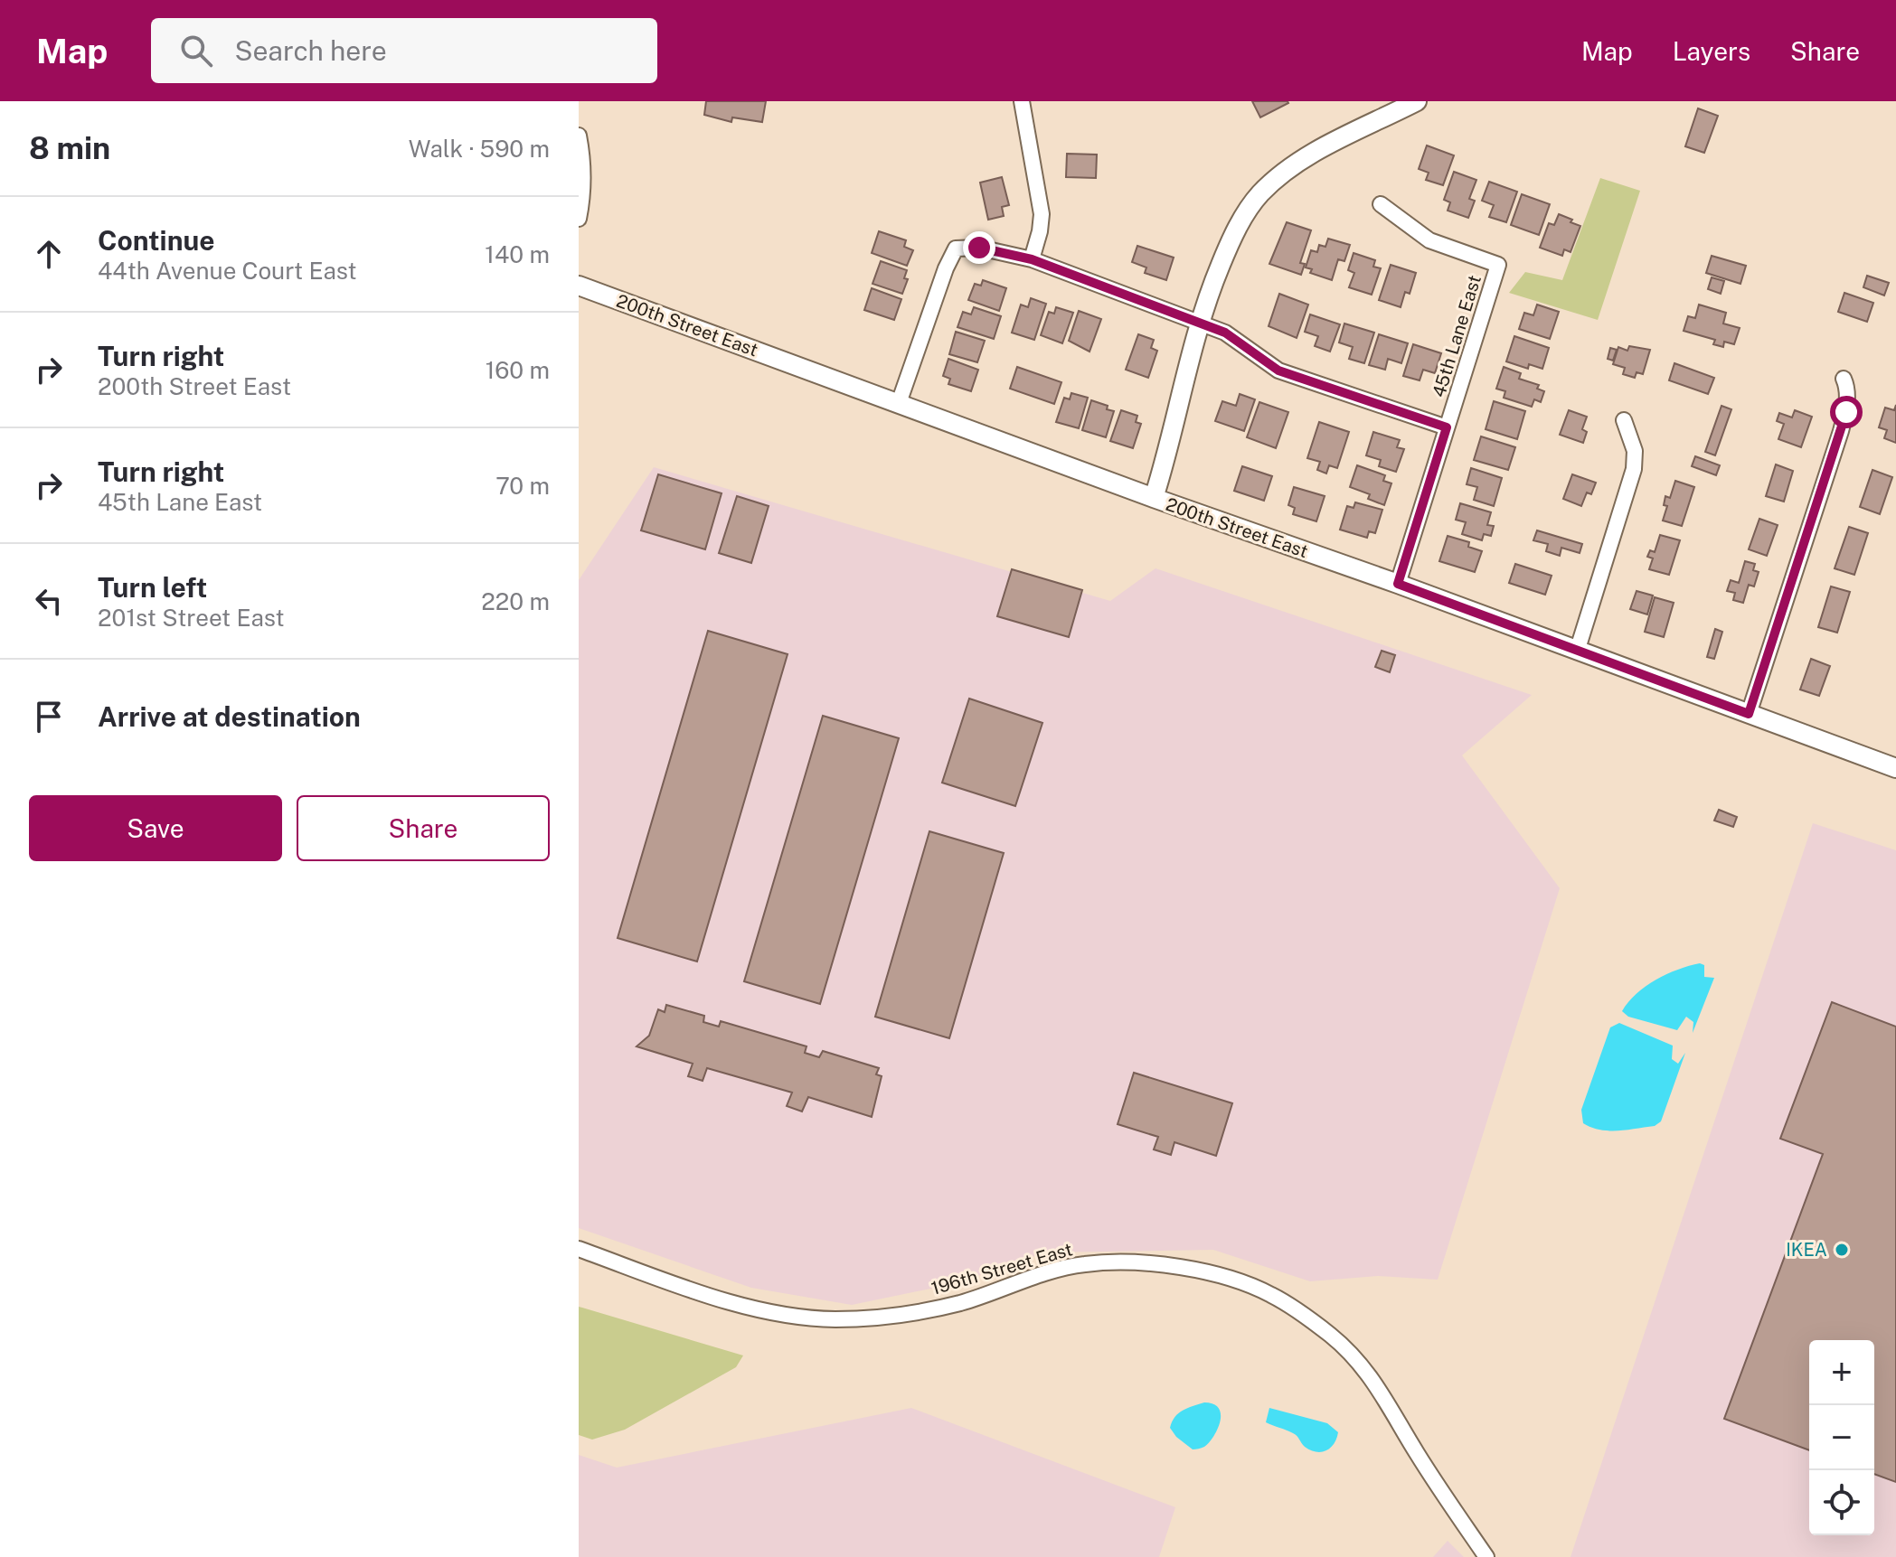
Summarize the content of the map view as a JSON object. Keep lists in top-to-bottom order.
{
  "streets": {
    "street": ["200th Street East", "45th Lane East", "196th Street East"]
  },
  "crossings": [
    ["200th Street East", "45th Lane East"]
  ],
  "places": ["IKEA"],
  "page": {
    "header": "Map",
    "search": "Search here",
    "nav": ["Map", "Layers", "Share"],
    "heading": ["8 min", "Walk · 590 m"],
    "list": [
      ["Continue", "44th Avenue Court East", "140 m"],
      ["Turn right", "200th Street East", "160 m"],
      ["Turn right", "45th Lane East", "70 m"],
      ["Turn left", "201st Street East", "220 m"],
      "Arrive at destination"
    ],
    "buttons": ["Save", "Share"],
    "map_buttons": ["+", "−"]
  }
}
